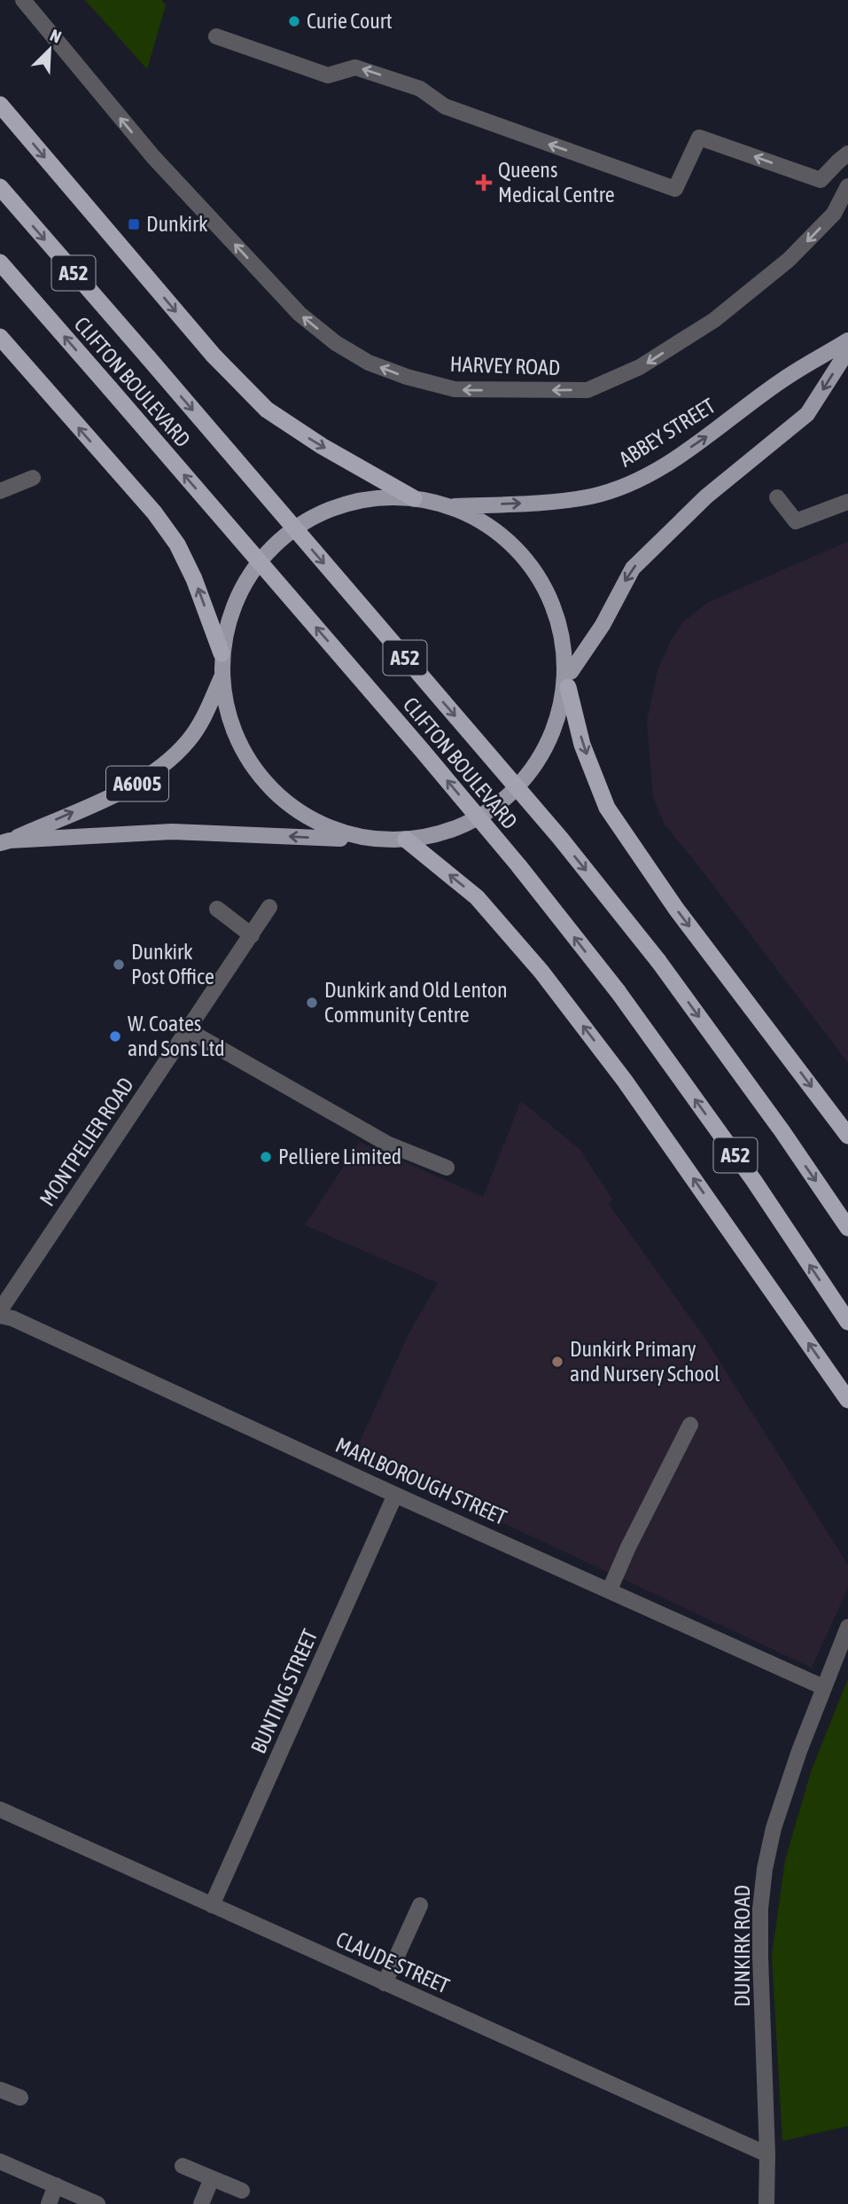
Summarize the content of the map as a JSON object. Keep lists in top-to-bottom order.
{
  "streets": {
    "highway": ["A52", "CLIFTON BOULEVARD"],
    "main road": ["ABBEY STREET", "A6005"],
    "street": [
      "HARVEY ROAD",
      "MONTPELIER ROAD",
      "MARLBOROUGH STREET",
      "BUNTING STREET",
      "DUNKIRK ROAD",
      "CLAUDE STREET"
    ]
  },
  "crossings": [
    ["ABBEY STREET", "A6005"],
    ["MARLBOROUGH STREET", "BUNTING STREET"],
    ["MARLBOROUGH STREET", "DUNKIRK ROAD"],
    ["BUNTING STREET", "CLAUDE STREET"],
    ["DUNKIRK ROAD", "CLAUDE STREET"]
  ],
  "one_way": ["ABBEY STREET"],
  "places": {
    "other": [
      "Curie Court",
      "Dunkirk Post Office",
      "Dunkirk and Old Lenton Community Centre",
      "W. Coates and Sons Ltd",
      "Pelliere Limited",
      "Dunkirk Primary and Nursery School"
    ],
    "health": ["Queens Medical Centre"],
    "transit": ["Dunkirk"]
  },
  "north": "top right"
}
